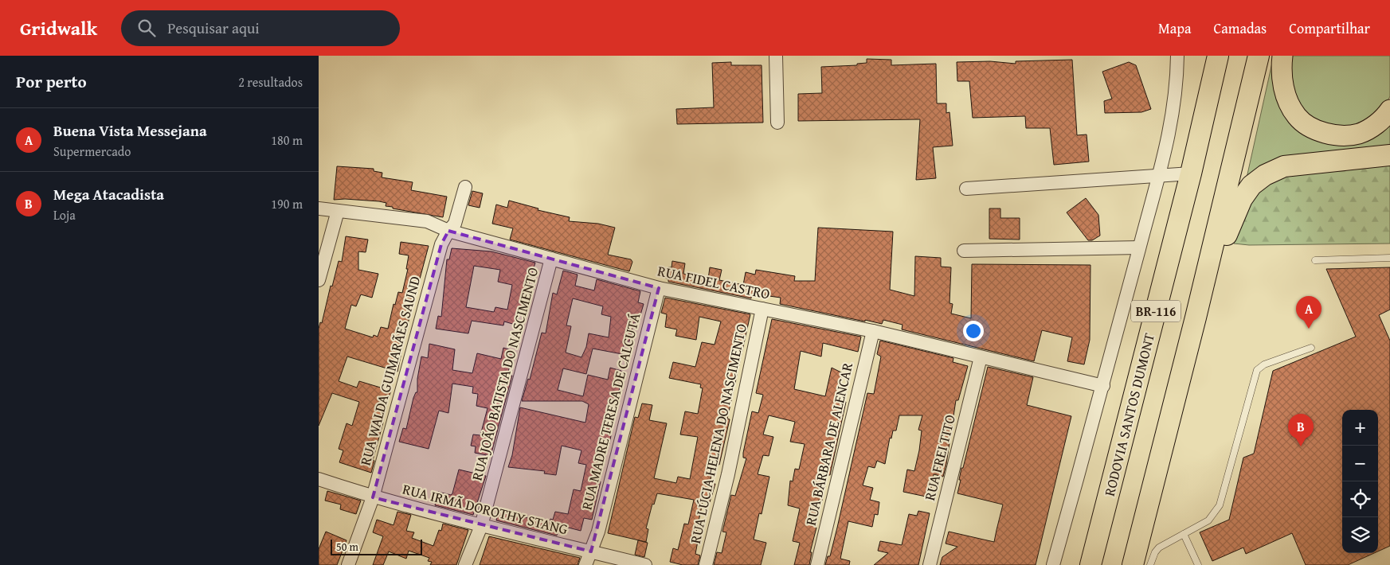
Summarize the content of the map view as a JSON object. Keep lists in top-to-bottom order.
{
  "streets": {
    "highway": ["BR-116", "RODOVIA SANTOS DUMONT"],
    "street": [
      "RUA FIDEL CASTRO",
      "RUA WALDA GUIMARÃES SAUND",
      "RUA JOÃO BATISTA DO NASCIMENTO",
      "RUA MADRE TERESA DE CALCUTÁ",
      "RUA LÚCIA HELENA DO NASCIMENTO",
      "RUA BÁRBARA DE ALENCAR",
      "RUA FREI TITO",
      "RUA IRMÃ DOROTHY STANG"
    ]
  },
  "crossings": [
    ["RUA FIDEL CASTRO", "RUA WALDA GUIMARÃES SAUND"],
    ["RUA FIDEL CASTRO", "RUA JOÃO BATISTA DO NASCIMENTO"],
    ["RUA FIDEL CASTRO", "RUA MADRE TERESA DE CALCUTÁ"],
    ["RUA FIDEL CASTRO", "RUA LÚCIA HELENA DO NASCIMENTO"],
    ["RUA FIDEL CASTRO", "RUA BÁRBARA DE ALENCAR"],
    ["RUA FIDEL CASTRO", "RUA FREI TITO"],
    ["RUA WALDA GUIMARÃES SAUND", "RUA IRMÃ DOROTHY STANG"],
    ["RUA JOÃO BATISTA DO NASCIMENTO", "RUA IRMÃ DOROTHY STANG"],
    ["RUA MADRE TERESA DE CALCUTÁ", "RUA IRMÃ DOROTHY STANG"]
  ],
  "scale_bar": "50 m",
  "page": {
    "header": "Gridwalk",
    "search": "Pesquisar aqui",
    "nav": ["Mapa", "Camadas", "Compartilhar"],
    "heading": ["Por perto", "2 resultados"],
    "list": [
      {
        "mark": "A",
        "name": "Buena Vista Messejana",
        "note": "Supermercado",
        "value": "180 m"
      },
      {
        "mark": "B",
        "name": "Mega Atacadista",
        "note": "Loja",
        "value": "190 m"
      }
    ],
    "pins": ["A", "B"],
    "map_buttons": ["+", "−"],
    "scale": "50 m"
  }
}
